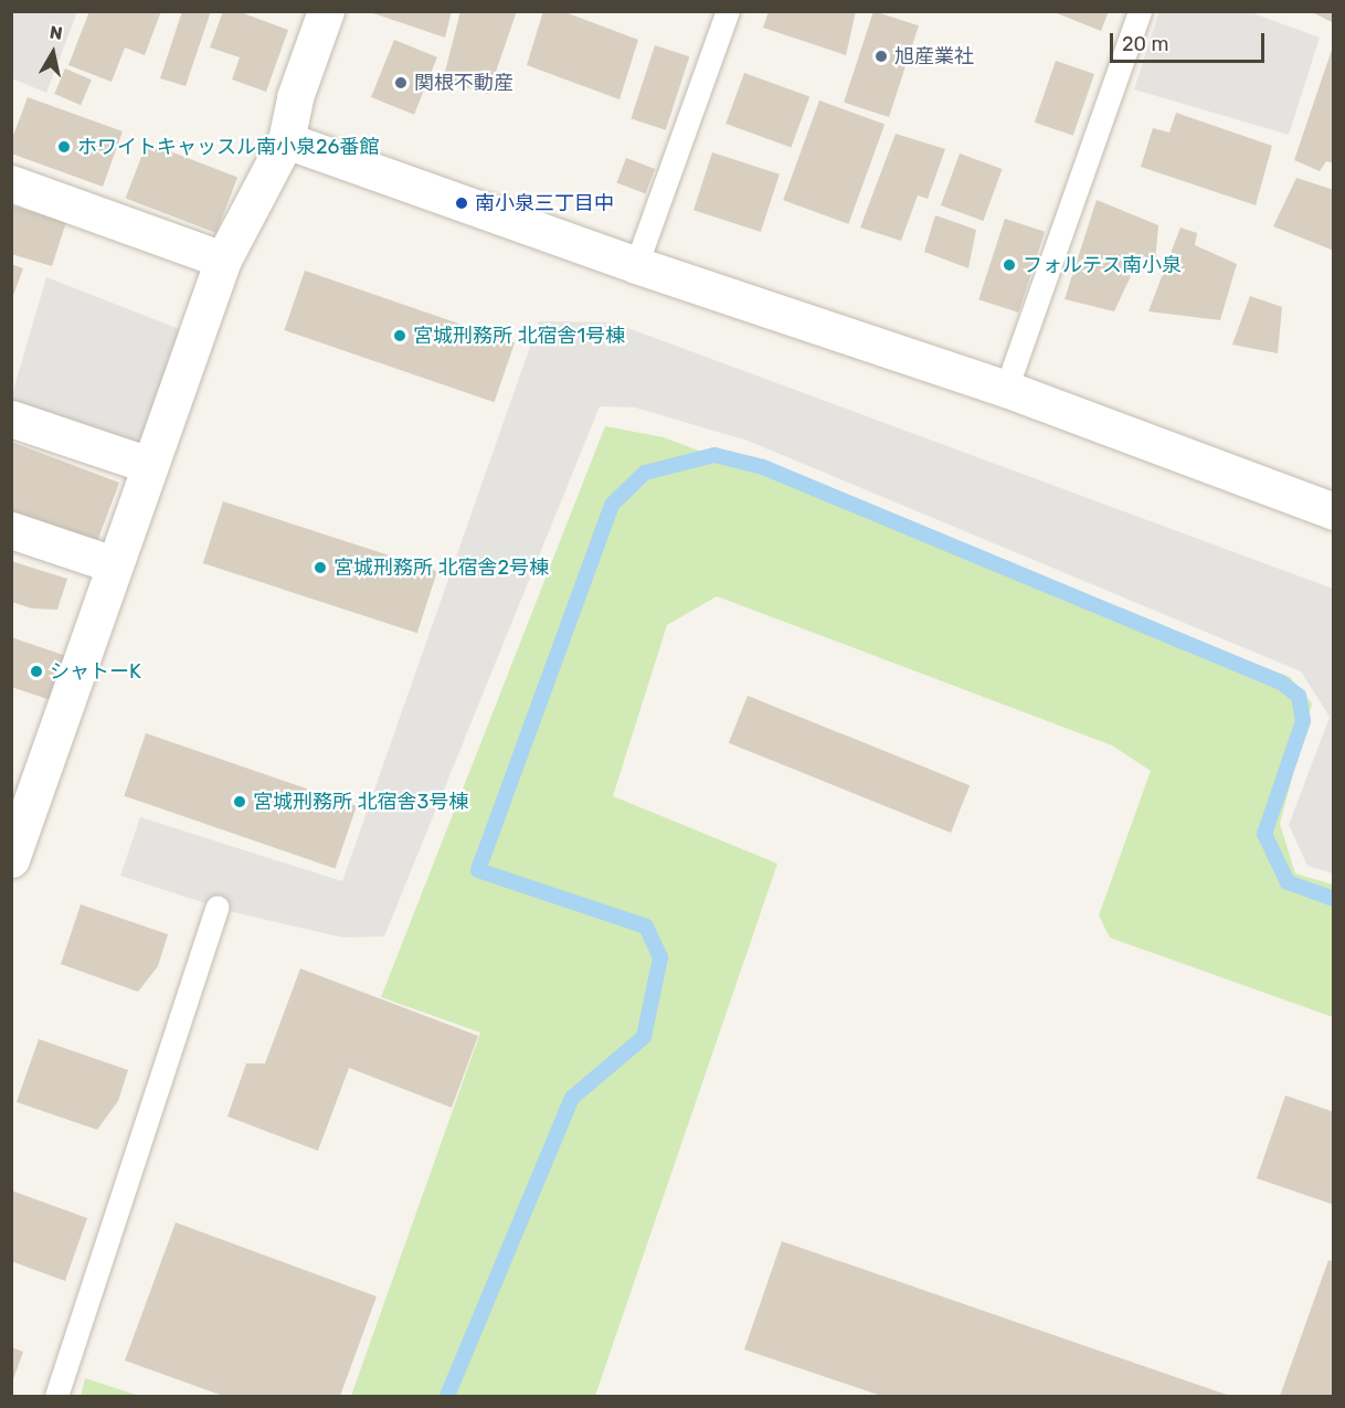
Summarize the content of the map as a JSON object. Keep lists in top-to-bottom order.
{
  "places": [
    "旭産業社",
    "関根不動産",
    "ホワイトキャッスル南小泉26番館",
    "南小泉三丁目中",
    "フォルテス南小泉",
    "宮城刑務所 北宿舎1号棟",
    "宮城刑務所 北宿舎2号棟",
    "シャトーK",
    "宮城刑務所 北宿舎3号棟"
  ],
  "scale_bar": "20 m",
  "north": "top"
}
